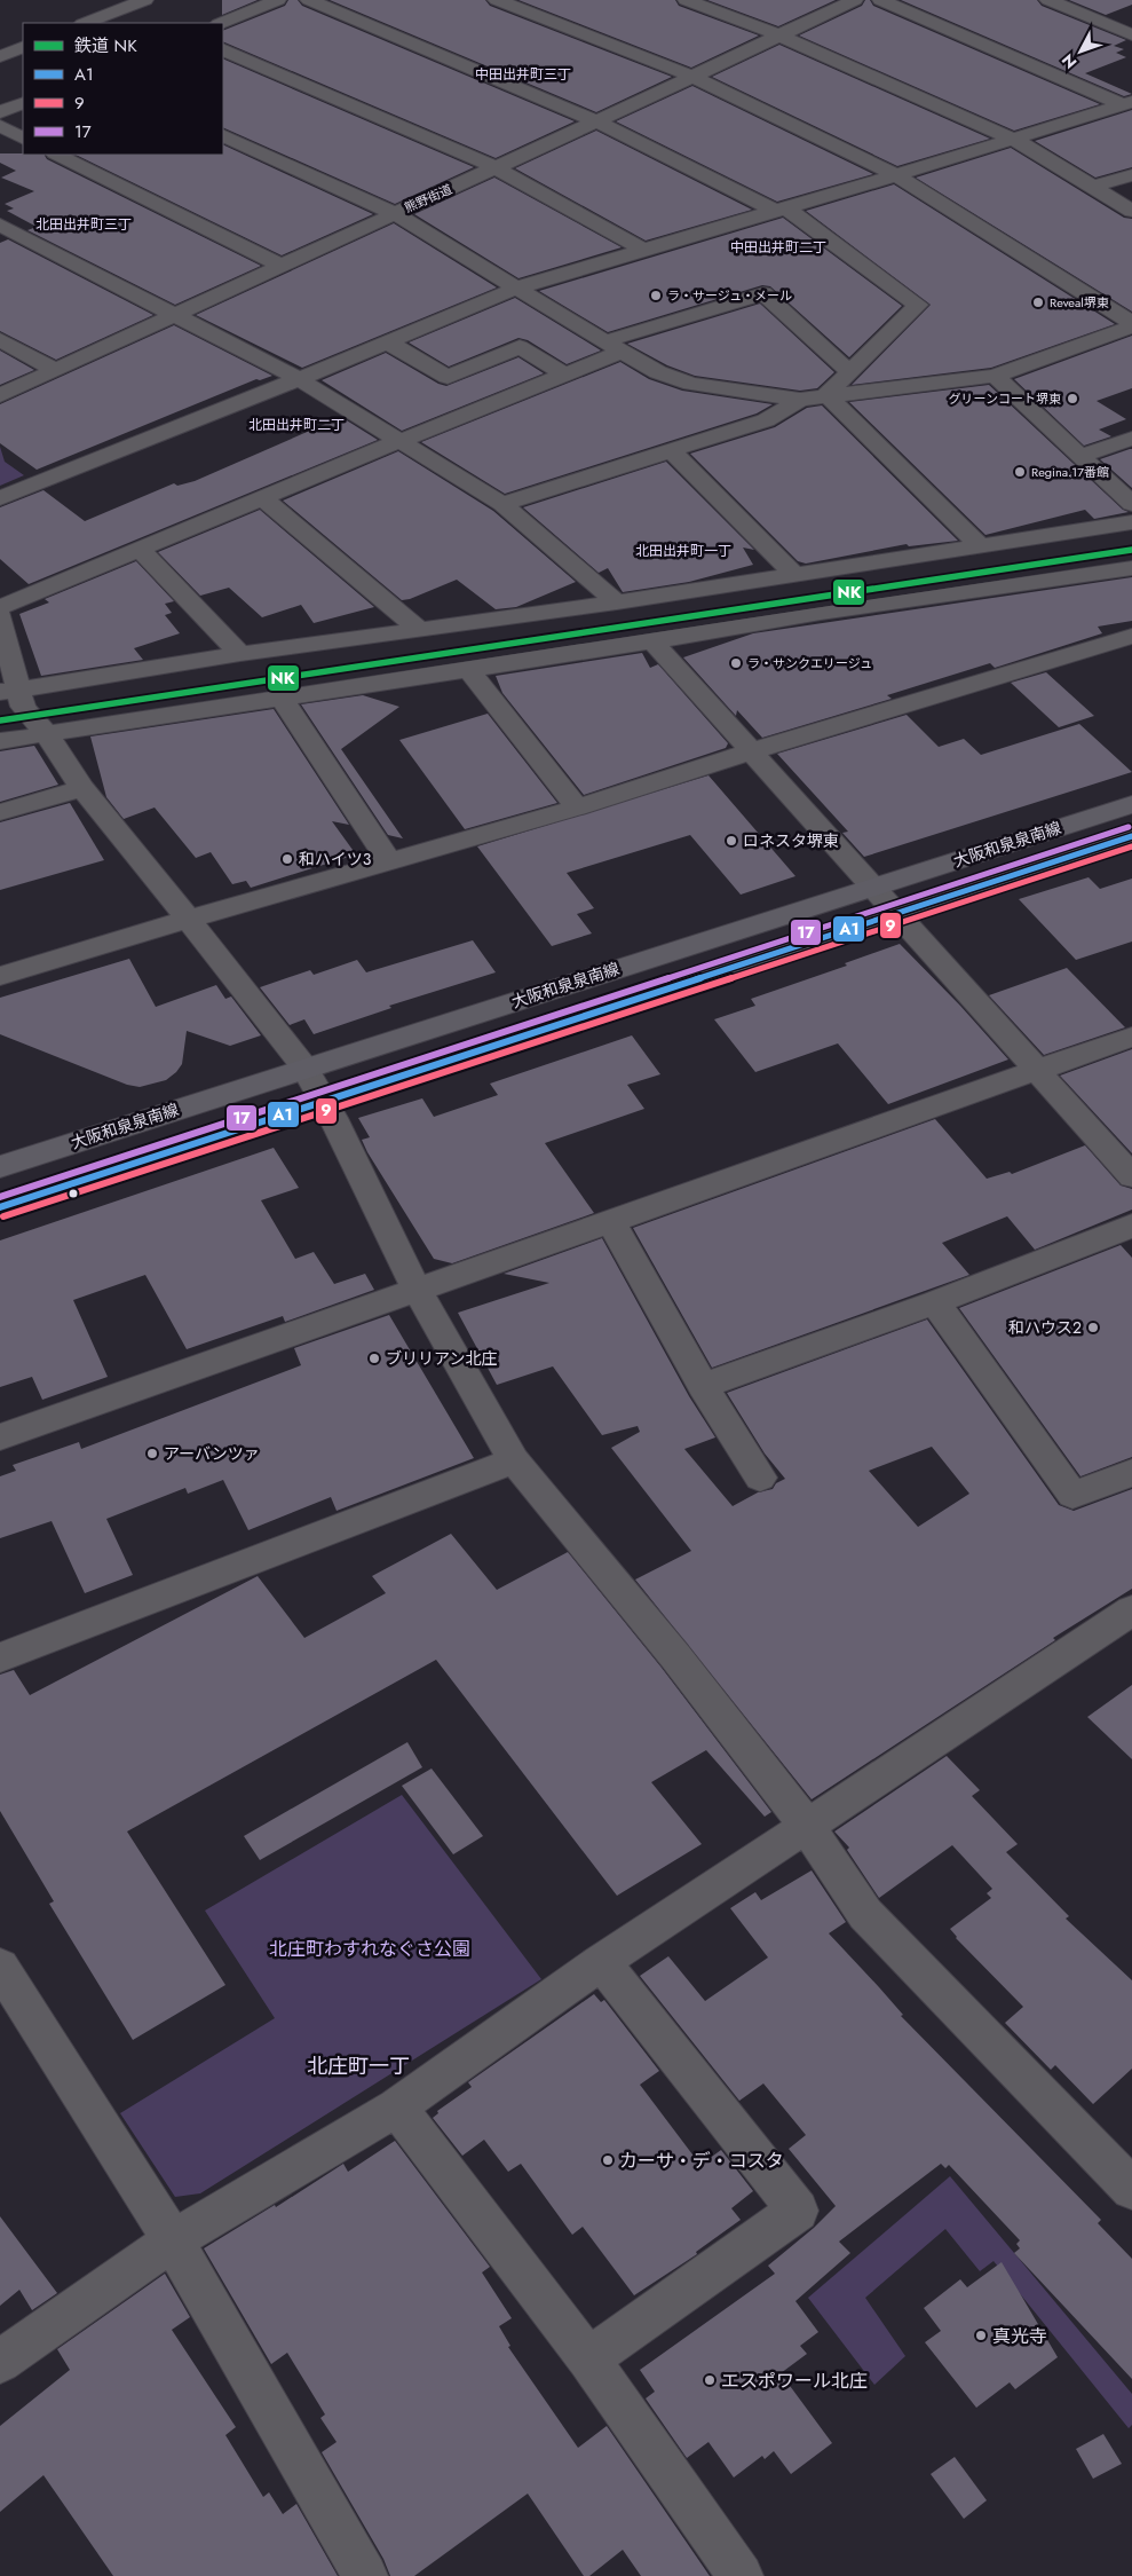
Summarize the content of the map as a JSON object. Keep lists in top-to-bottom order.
{
  "streets": {
    "main road": ["大阪和泉泉南線"],
    "street": ["熊野街道"]
  },
  "districts": [
    "中田出井町三丁",
    "北田出井町三丁",
    "中田出井町二丁",
    "北田出井町二丁",
    "北田出井町一丁",
    "北庄町一丁"
  ],
  "parks": ["北庄町わすれなぐさ公園"],
  "places": [
    "ラ・サージュ・メール",
    "Reveal堺東",
    "グリーンコート堺東",
    "Regina.17番館",
    "ラ・サンクエリージュ",
    "ロネスタ堺東",
    "和ハイツ3",
    "和ハウス2",
    "ブリリアン北庄",
    "アーバンツァ",
    "カーサ・デ・コスタ",
    "真光寺",
    "エスポワール北庄"
  ],
  "lines": [
    "rail line NK",
    "transit line 17",
    "transit line A1",
    "transit line 9"
  ],
  "legend": [
    "鉄道 NK",
    "A1",
    "9",
    "17"
  ],
  "north": "bottom left"
}
